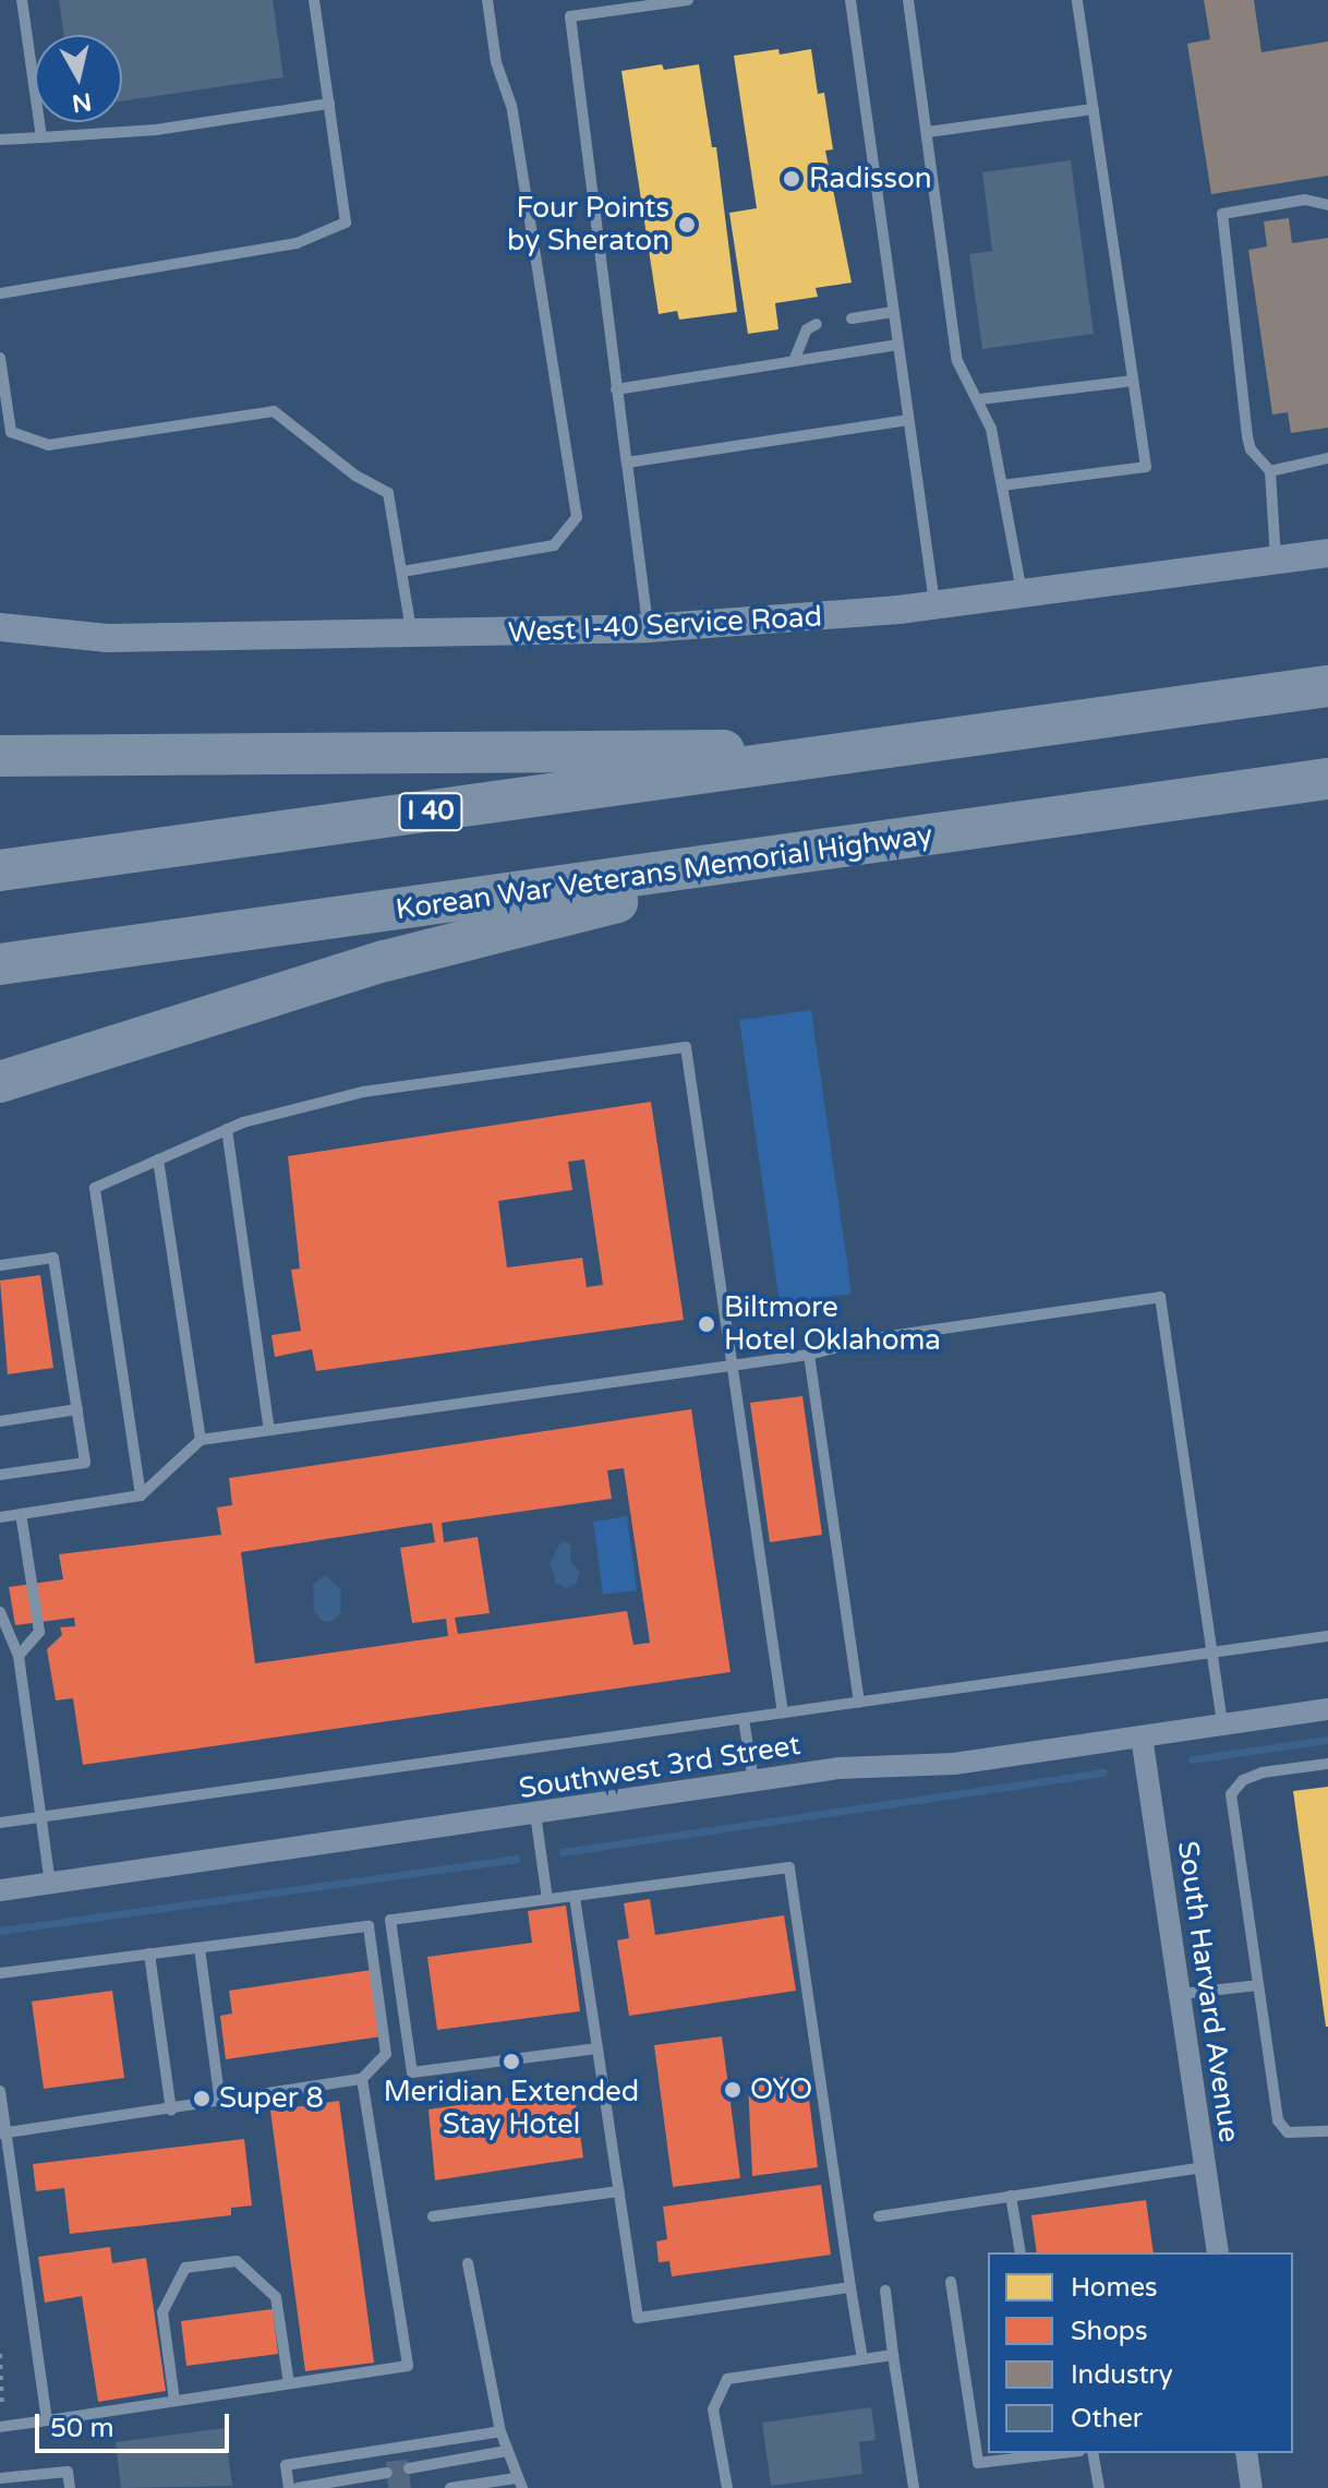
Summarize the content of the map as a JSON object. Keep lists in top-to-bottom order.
{
  "streets": {
    "highway": ["I 40", "Korean War Veterans Memorial Highway"],
    "street": ["West I-40 Service Road", "Southwest 3rd Street", "South Harvard Avenue"]
  },
  "crossings": [
    ["Southwest 3rd Street", "South Harvard Avenue"]
  ],
  "places": [
    "Radisson",
    "Four Points by Sheraton",
    "Biltmore Hotel Oklahoma",
    "Meridian Extended Stay Hotel",
    "OYO",
    "Super 8"
  ],
  "legend": [
    "Homes",
    "Shops",
    "Industry",
    "Other"
  ],
  "scale_bar": "50 m",
  "north": "bottom"
}
